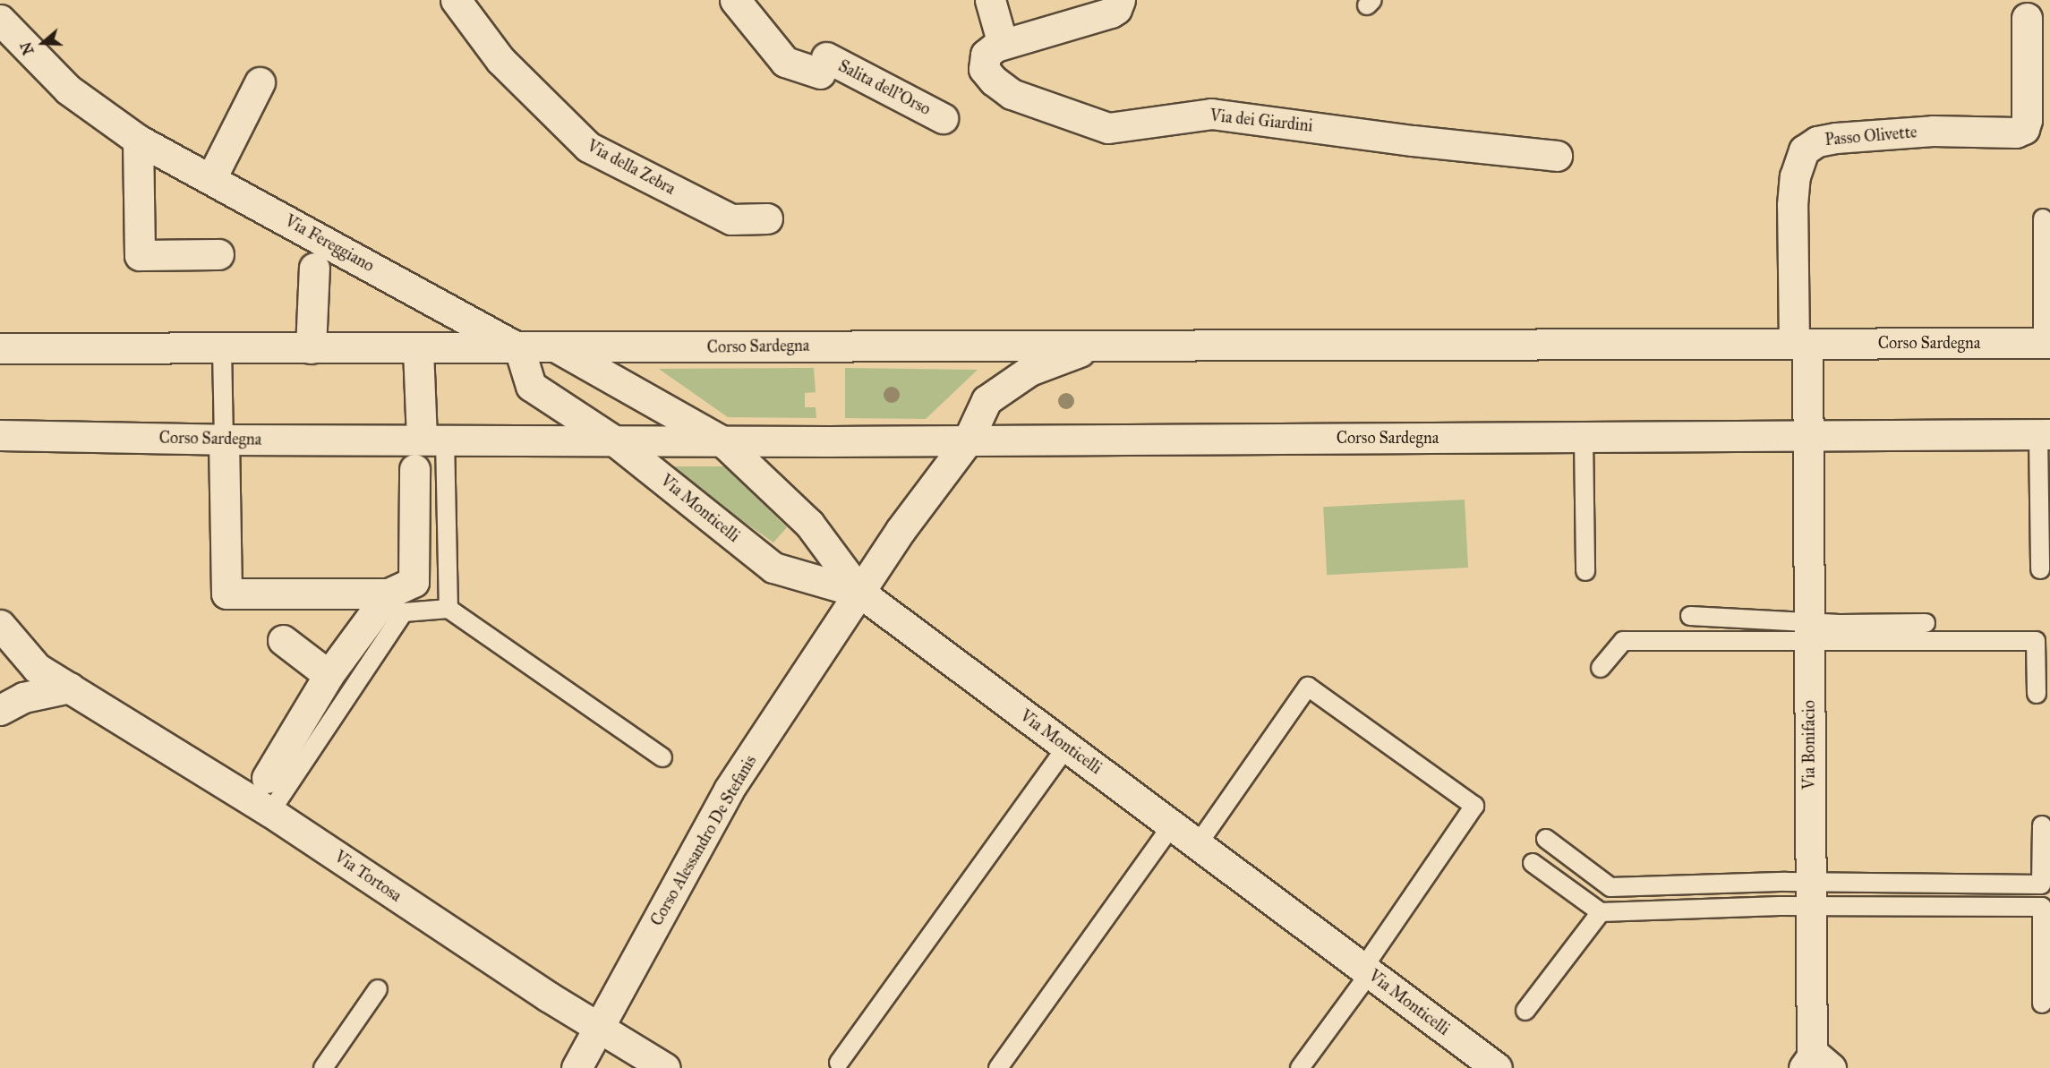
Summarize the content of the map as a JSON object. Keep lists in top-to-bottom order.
{
  "streets": {
    "street": [
      "Salita dell'Orso",
      "Via dei Giardini",
      "Passo Olivette",
      "Via della Zebra",
      "Via Fereggiano",
      "Corso Sardegna",
      "Via Monticelli",
      "Via Bonifacio",
      "Corso Alessandro De Stefanis",
      "Via Tortosa"
    ]
  },
  "crossings": [
    ["Passo Olivette", "Corso Sardegna"],
    ["Via Fereggiano", "Corso Sardegna"],
    ["Via Fereggiano", "Via Monticelli"],
    ["Corso Sardegna", "Via Monticelli"],
    ["Corso Sardegna", "Via Bonifacio"],
    ["Corso Sardegna", "Corso Alessandro De Stefanis"],
    ["Via Monticelli", "Corso Alessandro De Stefanis"],
    ["Corso Alessandro De Stefanis", "Via Tortosa"]
  ],
  "north": "left"
}
